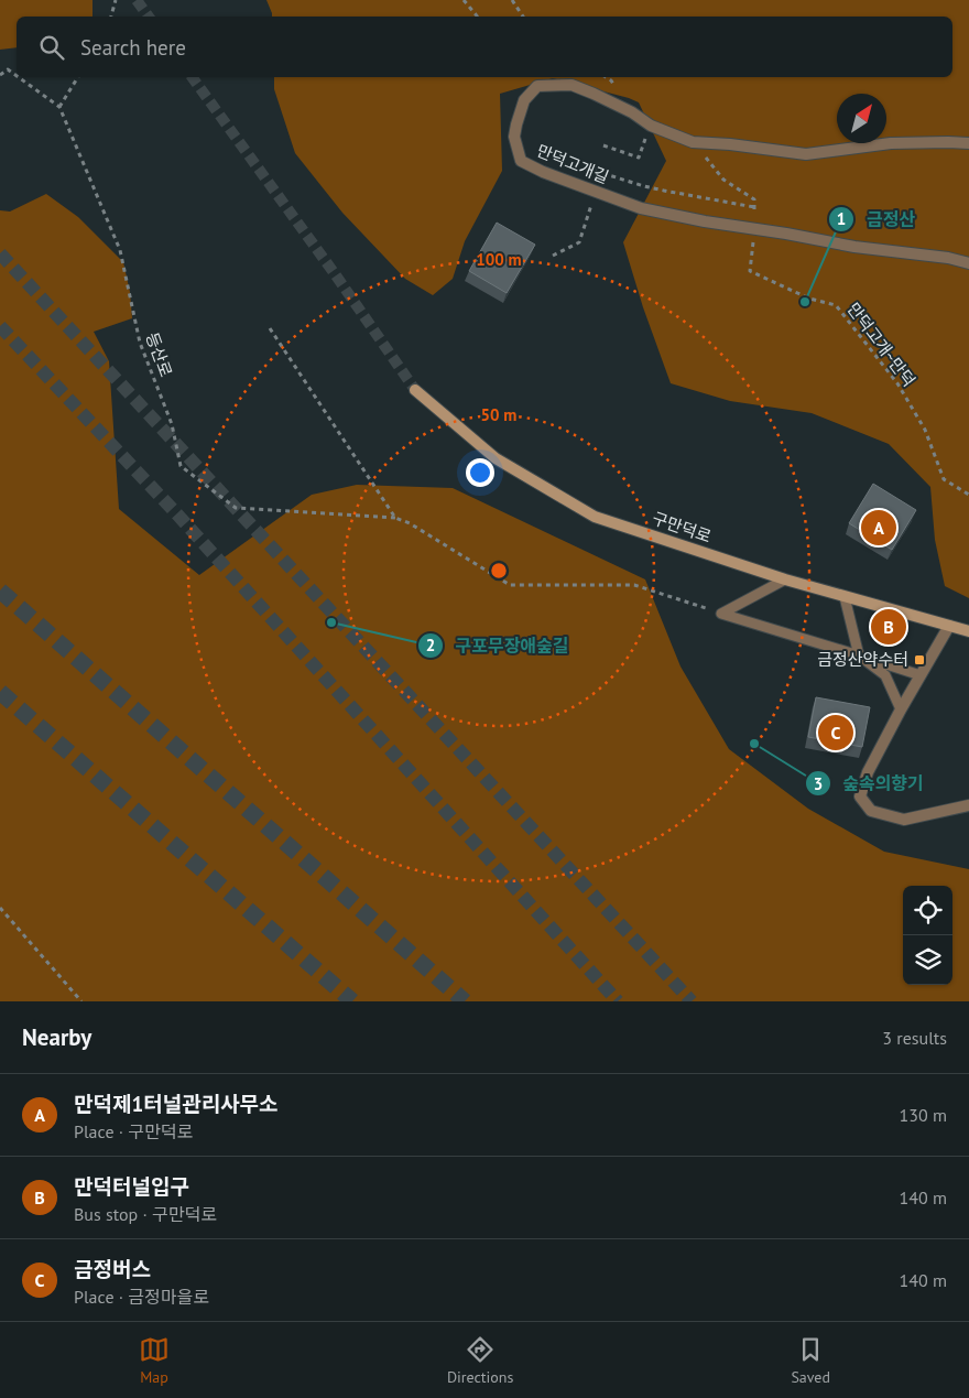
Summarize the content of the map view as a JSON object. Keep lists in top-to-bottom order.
{
  "streets": {
    "main road": ["구만덕로"],
    "street": ["만덕고개길"],
    "path": ["만덕고개~만덕", "등산로"]
  },
  "crossings": [
    ["만덕고개길", "만덕고개~만덕"]
  ],
  "places": {
    "other": ["금정산", "구포무장애숲길", "숲속의향기"],
    "transit": ["금정산약수터"]
  },
  "north": "top right",
  "page": {
    "search": "Search here",
    "pins": ["A", "B", "C"],
    "heading": ["Nearby", "3 results"],
    "list": [
      {
        "mark": "A",
        "name": "만덕제1터널관리사무소",
        "note": "Place · 구만덕로",
        "value": "130 m"
      },
      {
        "mark": "B",
        "name": "만덕터널입구",
        "note": "Bus stop · 구만덕로",
        "value": "140 m"
      },
      {
        "mark": "C",
        "name": "금정버스",
        "note": "Place · 금정마을로",
        "value": "140 m"
      }
    ],
    "nav": ["Map", "Directions", "Saved"]
  },
  "rings": ["100 m", "50 m"]
}
